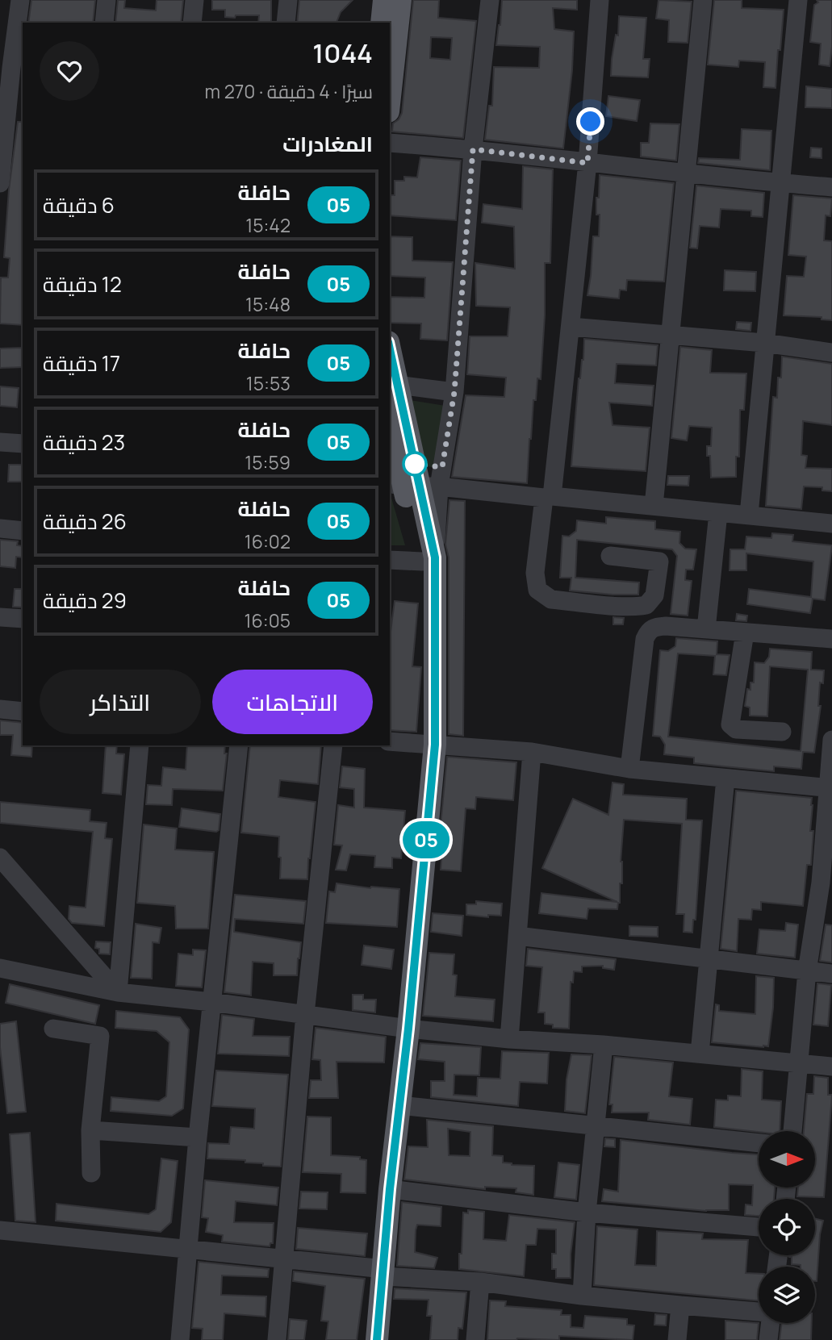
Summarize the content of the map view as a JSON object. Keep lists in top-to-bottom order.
{
  "lines": ["bus line 05"],
  "north": "right",
  "page": {
    "on_map": "05",
    "heading": [
      ["1044", "سيرًا · 4 دقيقة · 270 m"],
      "المغادرات"
    ],
    "list": [
      {
        "mark": "05",
        "name": "حافلة",
        "note": "15:42",
        "value": "6 دقيقة"
      },
      {
        "mark": "05",
        "name": "حافلة",
        "note": "15:48",
        "value": "12 دقيقة"
      },
      {
        "mark": "05",
        "name": "حافلة",
        "note": "15:53",
        "value": "17 دقيقة"
      },
      {
        "mark": "05",
        "name": "حافلة",
        "note": "15:59",
        "value": "23 دقيقة"
      },
      {
        "mark": "05",
        "name": "حافلة",
        "note": "16:02",
        "value": "26 دقيقة"
      },
      {
        "mark": "05",
        "name": "حافلة",
        "note": "16:05",
        "value": "29 دقيقة"
      }
    ],
    "buttons": ["الاتجاهات", "التذاكر"]
  }
}
